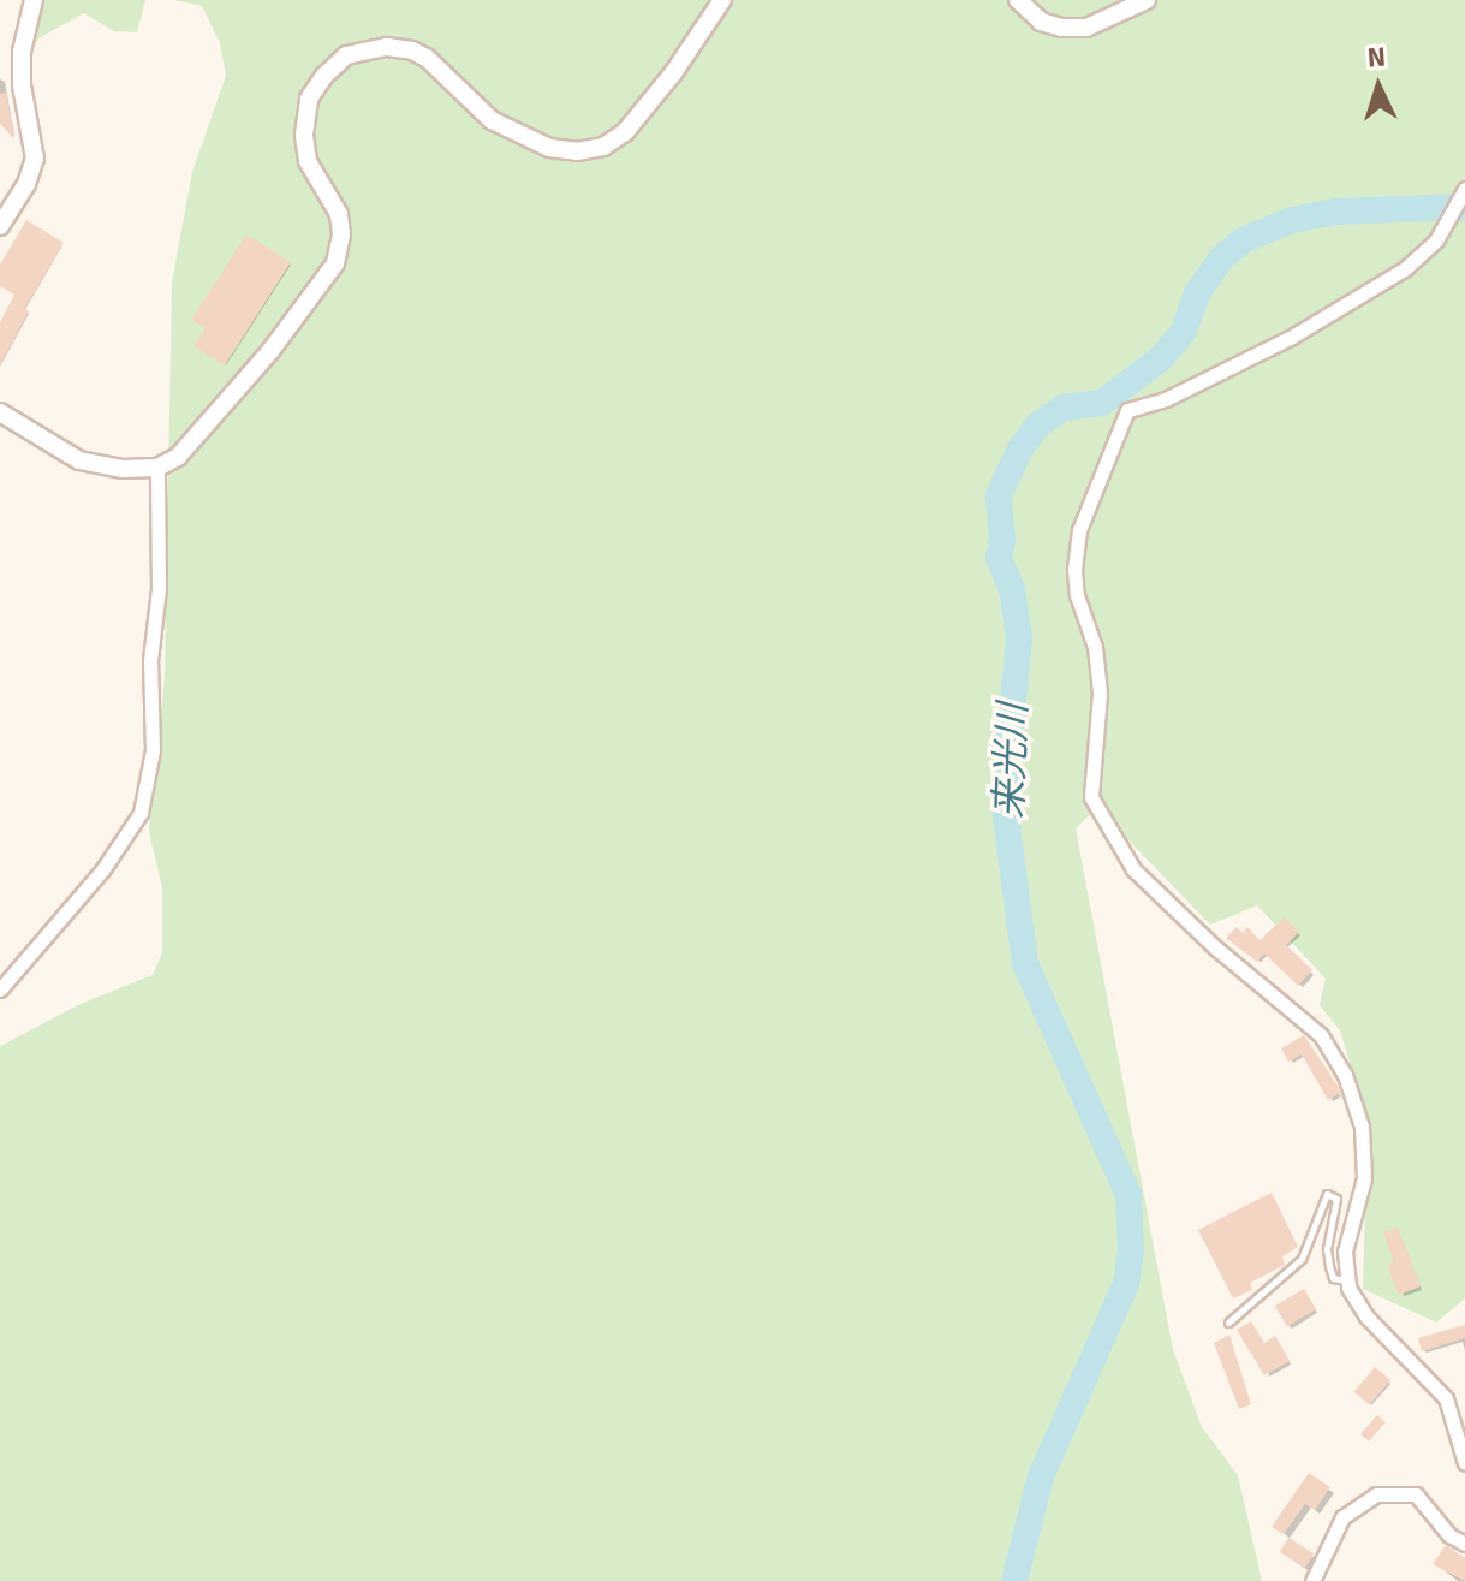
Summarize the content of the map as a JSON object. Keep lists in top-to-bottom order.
{
  "water": ["来光川"],
  "north": "top"
}
